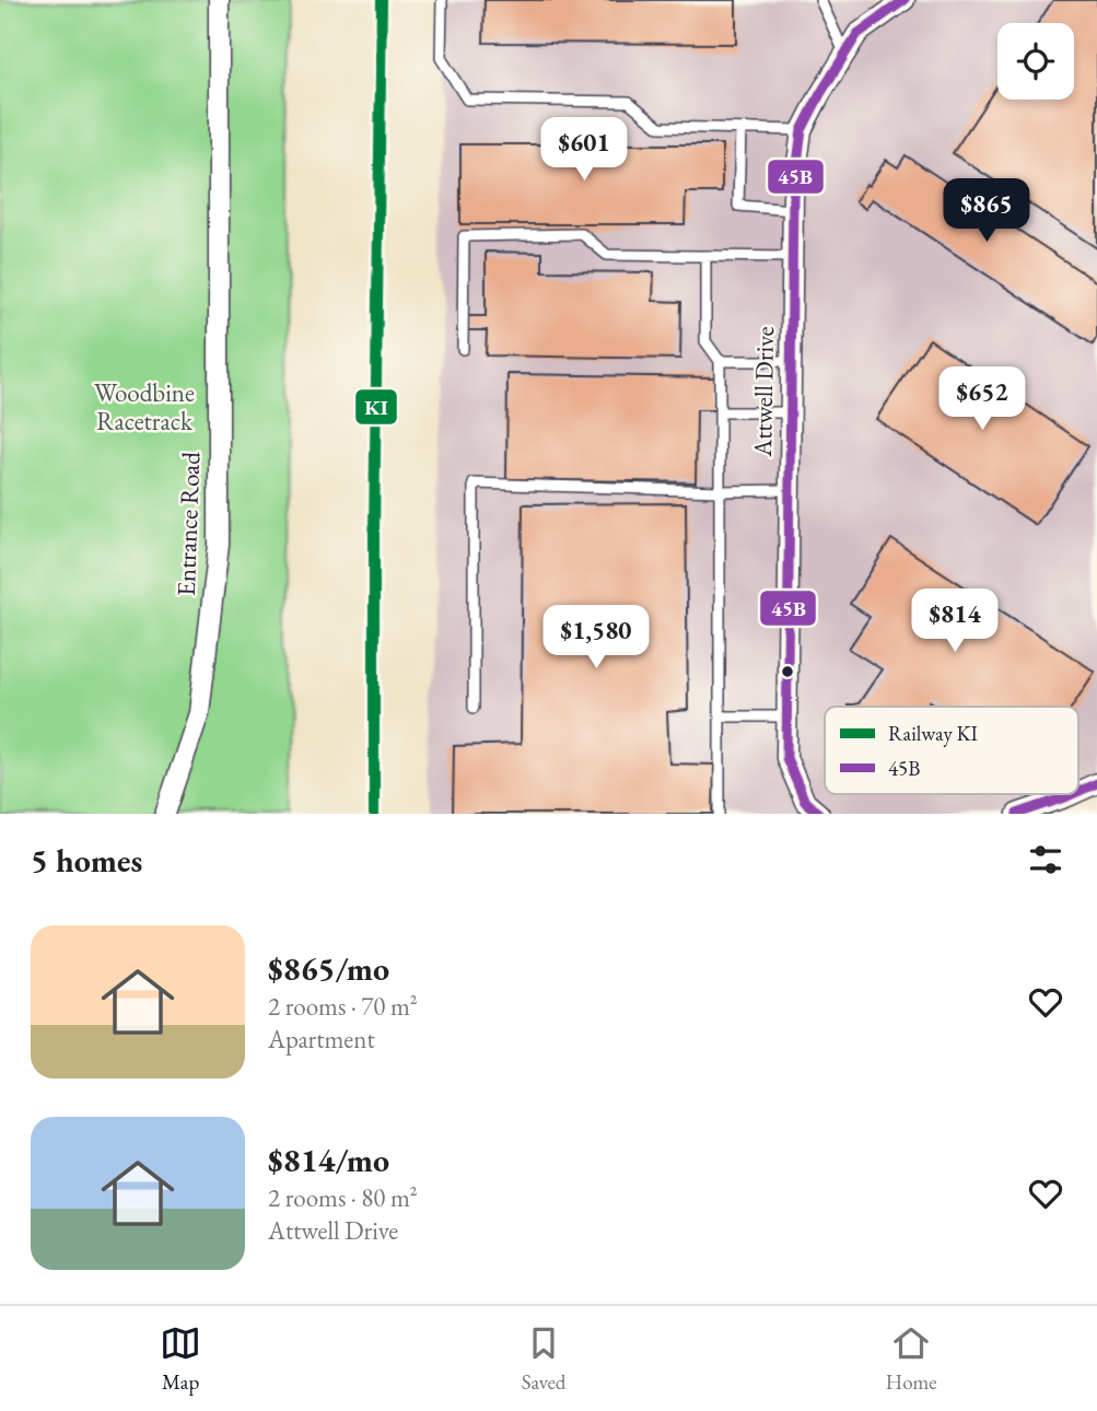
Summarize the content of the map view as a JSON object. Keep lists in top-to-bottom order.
{
  "streets": {
    "street": ["Attwell Drive", "Entrance Road"]
  },
  "parks": ["Woodbine Racetrack"],
  "lines": ["rail line KI", "transit line 45B"],
  "legend": ["Railway KI", "45B"],
  "page": {
    "price": [
      "$601",
      "$865",
      "$652",
      "$814",
      "$1,580"
    ],
    "heading": "5 homes",
    "list": [
      {
        "name": "$865/mo",
        "note": "2 rooms · 70 m² · Apartment"
      },
      {
        "name": "$814/mo",
        "note": "2 rooms · 80 m² · Attwell Drive"
      }
    ],
    "tabs": ["Map", "Saved", "Home"]
  }
}
